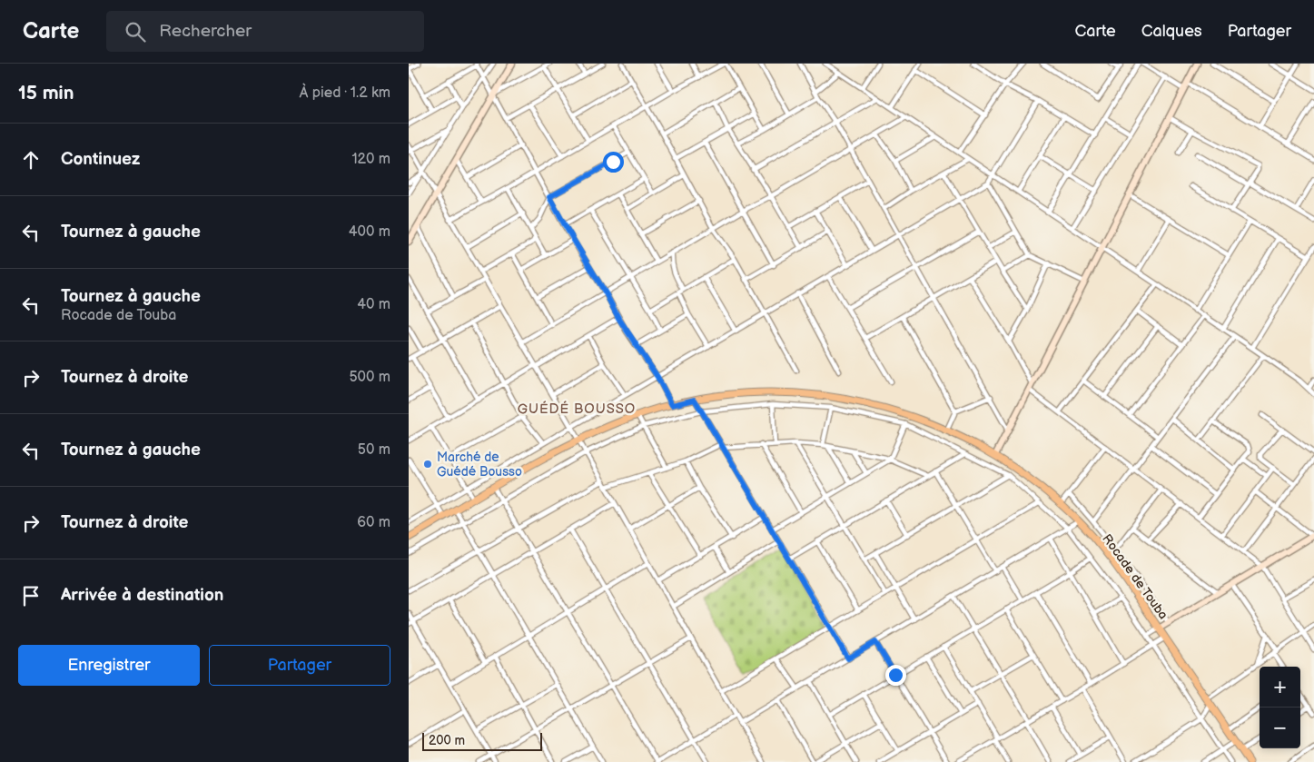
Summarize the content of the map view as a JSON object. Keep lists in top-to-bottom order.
{
  "streets": {
    "main road": ["Rocade de Touba"]
  },
  "districts": ["GUÉDÉ BOUSSO"],
  "places": ["Marché de Guédé Bousso"],
  "scale_bar": "200 m",
  "page": {
    "header": "Carte",
    "search": "Rechercher",
    "nav": ["Carte", "Calques", "Partager"],
    "heading": ["15 min", "À pied · 1.2 km"],
    "list": [
      ["Continuez", "120 m"],
      ["Tournez à gauche", "400 m"],
      ["Tournez à gauche", "Rocade de Touba", "40 m"],
      ["Tournez à droite", "500 m"],
      ["Tournez à gauche", "50 m"],
      ["Tournez à droite", "60 m"],
      "Arrivée à destination"
    ],
    "buttons": ["Enregistrer", "Partager"],
    "map_buttons": ["+", "−"],
    "scale": "200 m"
  }
}
